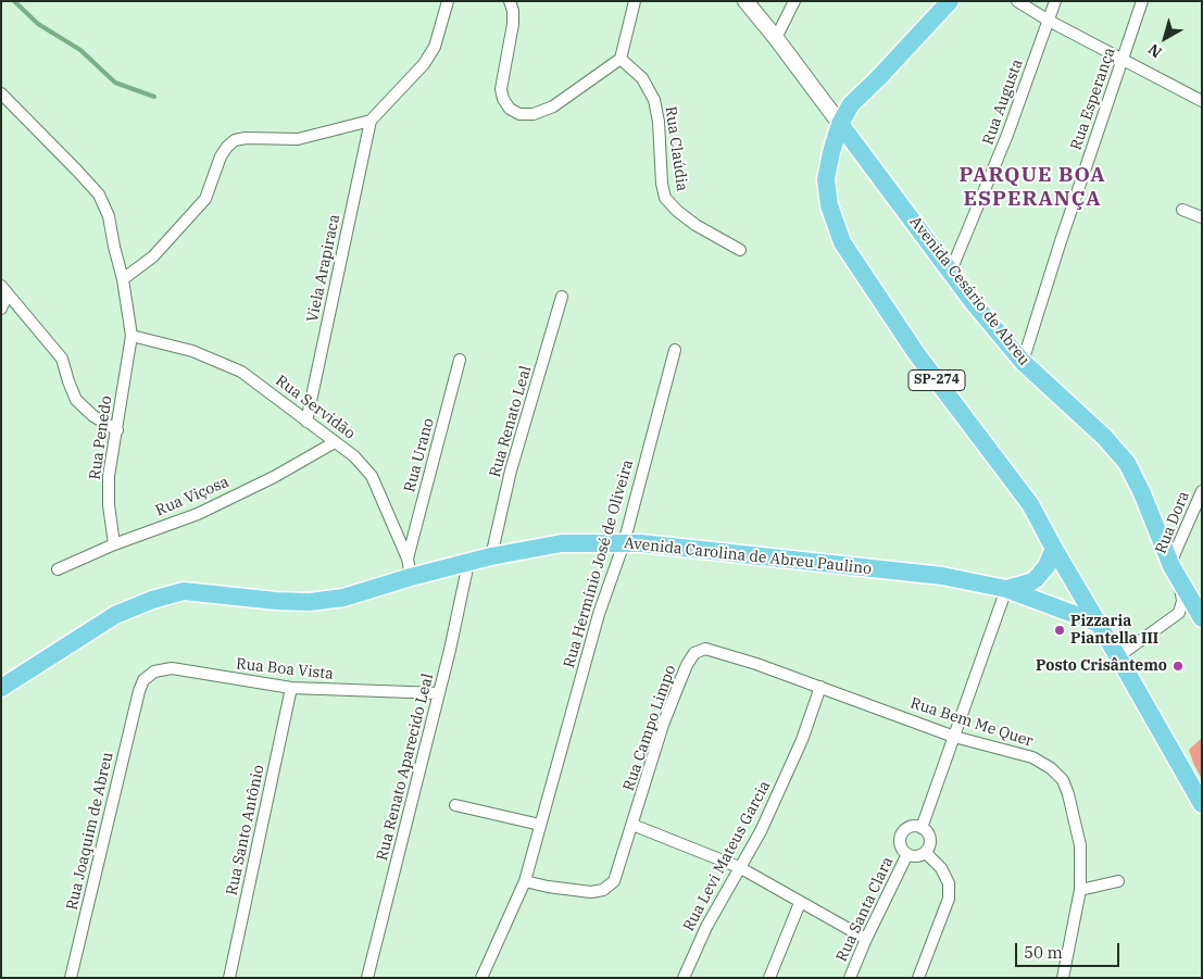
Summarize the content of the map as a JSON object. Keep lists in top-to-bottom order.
{
  "streets": {
    "main road": ["Avenida Cesário de Abreu", "SP-274", "Avenida Carolina de Abreu Paulino"],
    "street": [
      "Rua Esperança",
      "Rua Augusta",
      "Rua Claúdia",
      "Viela Arapiraca",
      "Rua Servidão",
      "Rua Renato Leal",
      "Rua Penedo",
      "Rua Urano",
      "Rua Viçosa",
      "Rua Dora",
      "Rua Hermínio José de Oliveira",
      "Rua Boa Vista",
      "Rua Bem Me Quer",
      "Rua Campo Limpo",
      "Rua Renato Aparecido Leal",
      "Rua Santo Antônio",
      "Rua Joaquim de Abreu",
      "Rua Levi Mateus Garcia",
      "Rua Santa Clara"
    ]
  },
  "crossings": [
    ["Rua Esperança", "Avenida Cesário de Abreu"],
    ["Rua Augusta", "Avenida Cesário de Abreu"],
    ["Viela Arapiraca", "Rua Servidão"],
    ["Avenida Cesário de Abreu", "SP-274"],
    ["Avenida Cesário de Abreu", "Rua Dora"],
    ["SP-274", "Avenida Carolina de Abreu Paulino"],
    ["Rua Servidão", "Rua Penedo"],
    ["Rua Servidão", "Rua Urano"],
    ["Rua Servidão", "Rua Viçosa"],
    ["Rua Servidão", "Avenida Carolina de Abreu Paulino"],
    ["Rua Renato Leal", "Avenida Carolina de Abreu Paulino"],
    ["Rua Penedo", "Rua Viçosa"],
    ["Avenida Carolina de Abreu Paulino", "Rua Hermínio José de Oliveira"],
    ["Avenida Carolina de Abreu Paulino", "Rua Renato Aparecido Leal"],
    ["Rua Hermínio José de Oliveira", "Rua Campo Limpo"],
    ["Rua Boa Vista", "Rua Renato Aparecido Leal"],
    ["Rua Boa Vista", "Rua Santo Antônio"],
    ["Rua Boa Vista", "Rua Joaquim de Abreu"],
    ["Rua Bem Me Quer", "Rua Campo Limpo"],
    ["Rua Bem Me Quer", "Rua Levi Mateus Garcia"]
  ],
  "districts": ["PARQUE BOA ESPERANÇA"],
  "places": ["Pizzaria Piantella III", "Posto Crisântemo"],
  "scale_bar": "50 m",
  "north": "bottom left"
}
